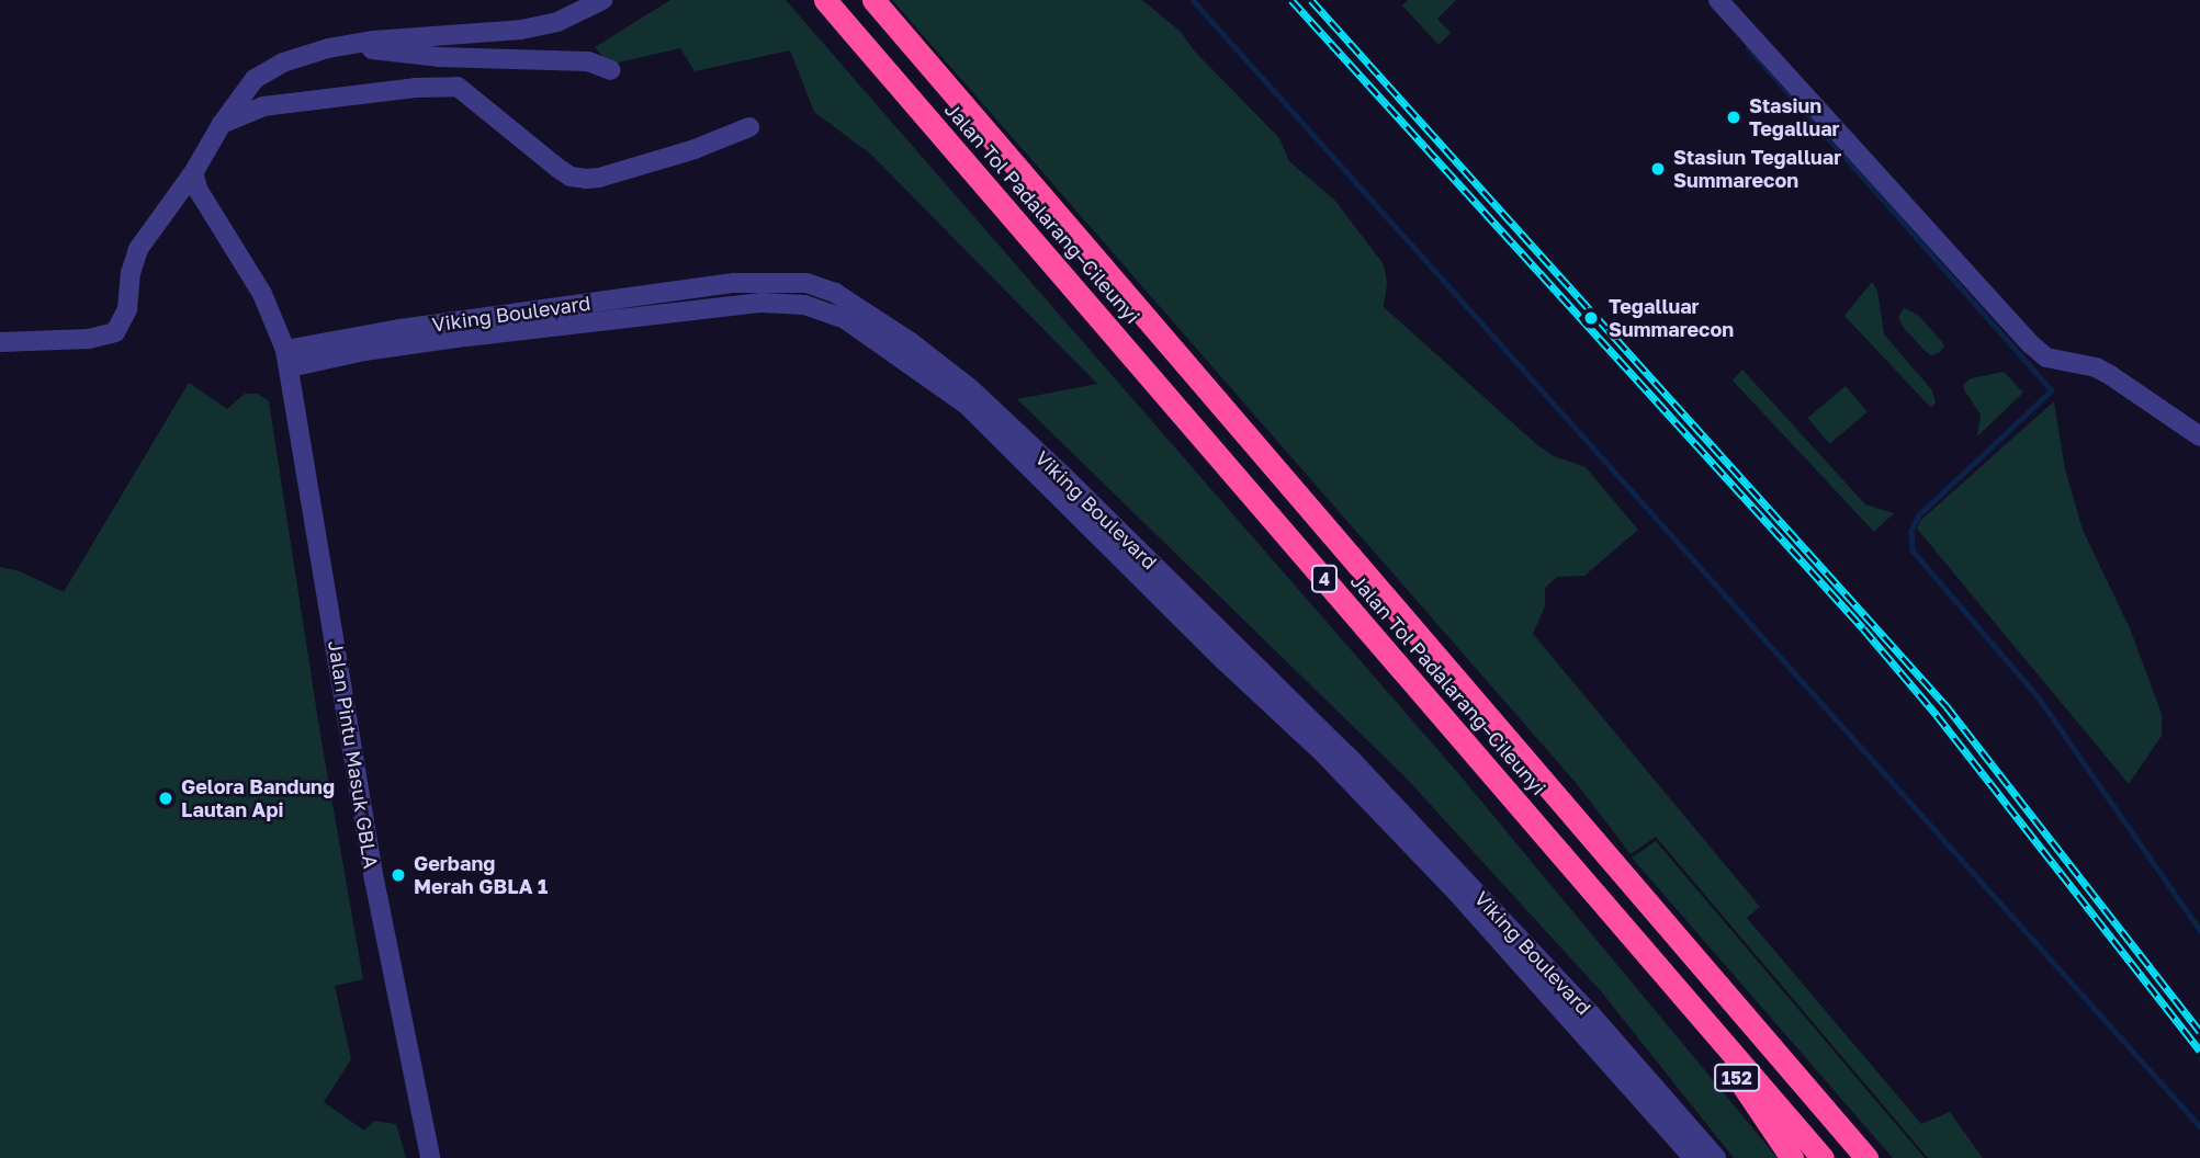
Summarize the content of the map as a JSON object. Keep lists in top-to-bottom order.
{
  "streets": {
    "highway": ["Jalan Tol Padalarang–Cileunyi", "4", "152"],
    "street": ["Viking Boulevard", "Jalan Pintu Masuk GBLA"]
  },
  "crossings": [
    ["Jalan Tol Padalarang–Cileunyi", "152"],
    ["Viking Boulevard", "Jalan Pintu Masuk GBLA"]
  ],
  "places": [
    "Stasiun Tegalluar",
    "Stasiun Tegalluar Summarecon",
    "Tegalluar Summarecon",
    "Gelora Bandung Lautan Api",
    "Gerbang Merah GBLA 1"
  ]
}
